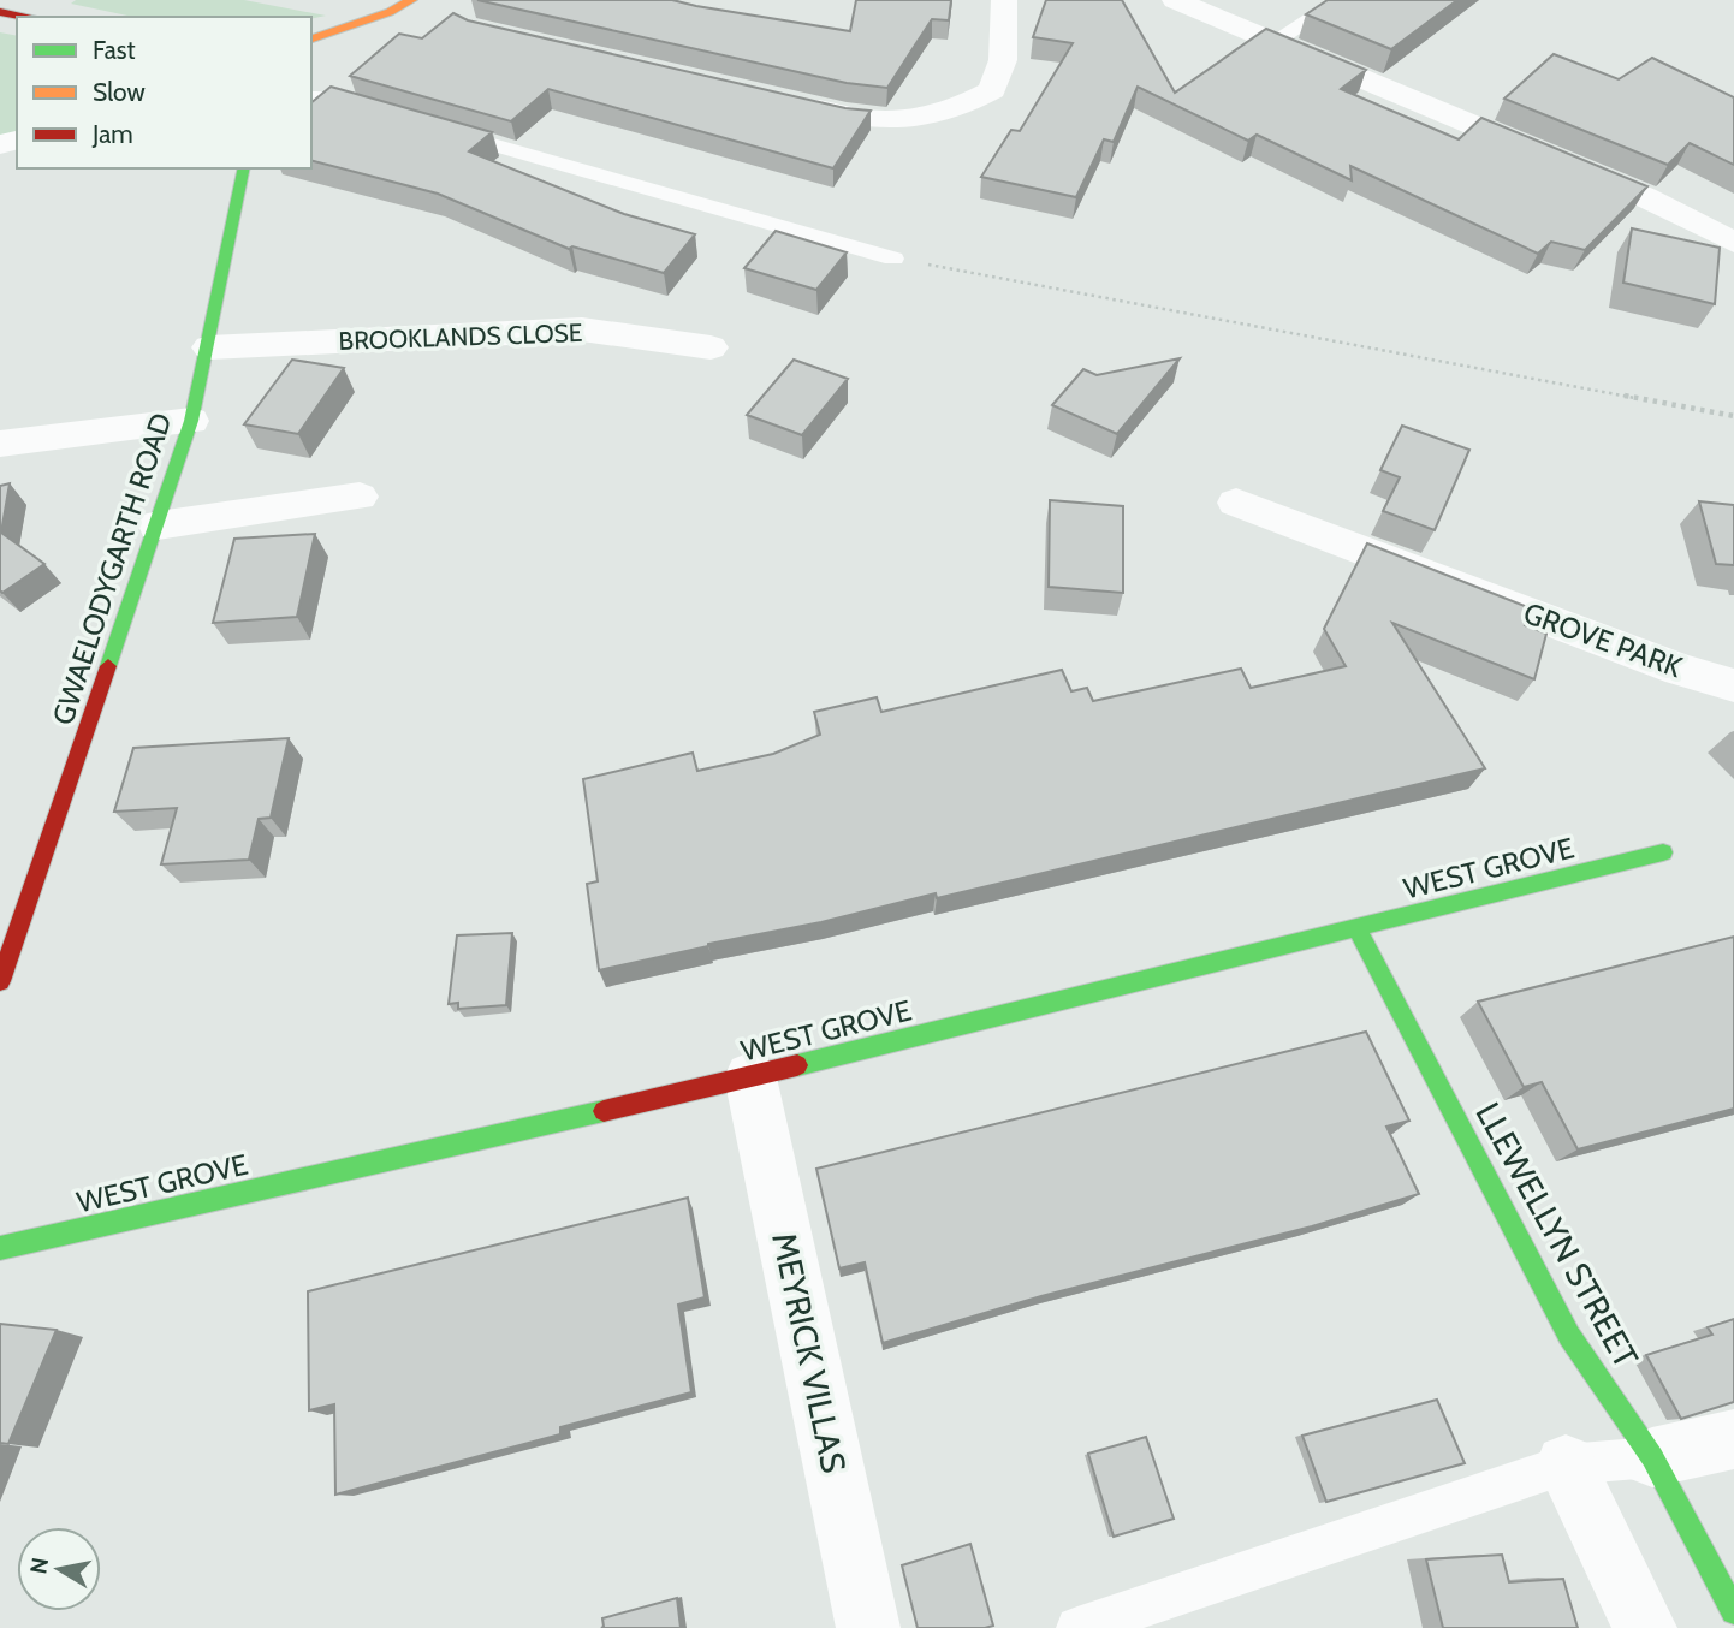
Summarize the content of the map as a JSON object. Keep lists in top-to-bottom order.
{
  "streets": {
    "street": [
      "BROOKLANDS CLOSE",
      "GWAELODYGARTH ROAD",
      "GROVE PARK",
      "WEST GROVE",
      "LLEWELLYN STREET",
      "MEYRICK VILLAS"
    ]
  },
  "crossings": [
    ["BROOKLANDS CLOSE", "GWAELODYGARTH ROAD"],
    ["WEST GROVE", "LLEWELLYN STREET"],
    ["WEST GROVE", "MEYRICK VILLAS"]
  ],
  "legend": ["Fast", "Slow", "Jam"],
  "north": "left"
}
